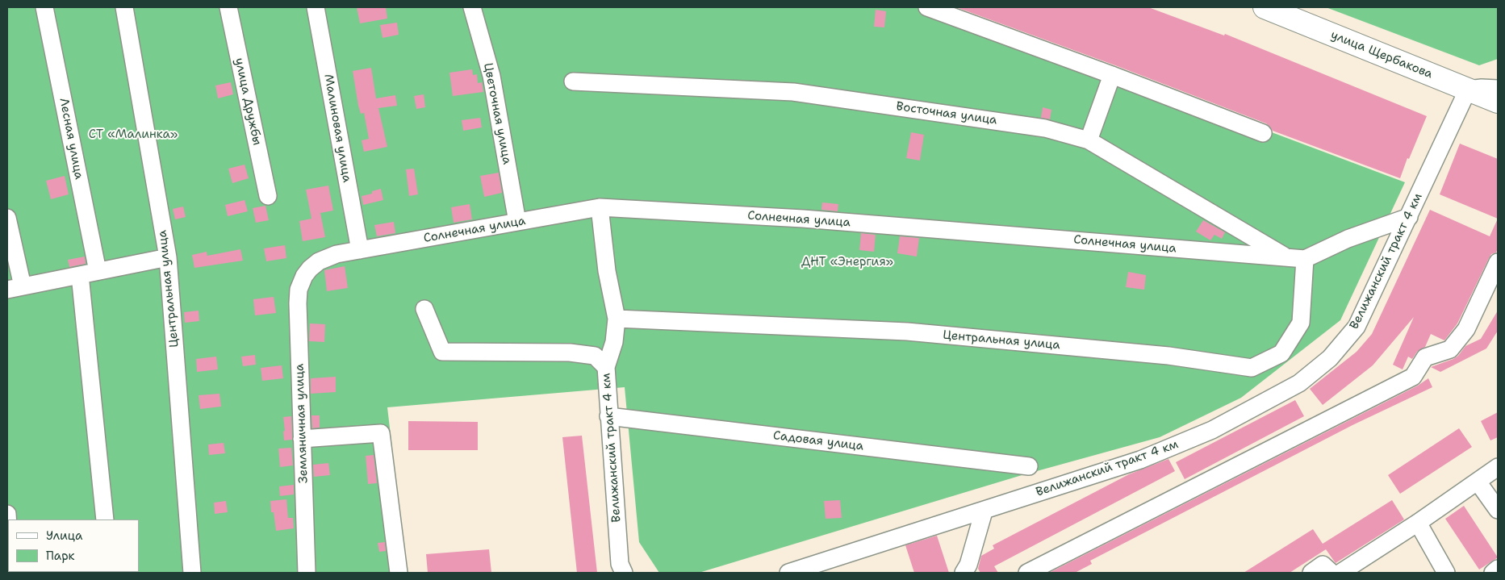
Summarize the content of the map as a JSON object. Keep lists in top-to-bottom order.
{
  "streets": {
    "main road": ["улица Щербакова"],
    "street": [
      "улица Дружбы",
      "Цветочная улица",
      "Восточная улица",
      "Малиновая улица",
      "Лесная улица",
      "Солнечная улица",
      "Велижанский тракт 4 км",
      "Центральная улица",
      "Земляничная улица",
      "Садовая улица"
    ]
  },
  "crossings": [
    ["улица Щербакова", "Велижанский тракт 4 км"],
    ["Цветочная улица", "Солнечная улица"],
    ["Восточная улица", "Солнечная улица"],
    ["Малиновая улица", "Солнечная улица"],
    ["Солнечная улица", "Центральная улица"],
    ["Солнечная улица", "Земляничная улица"],
    ["Велижанский тракт 4 км", "Садовая улица"]
  ],
  "parks": ["CТ «Малинка»", "ДНТ «Энергия»"],
  "legend": ["Улица", "Парк"]
}
